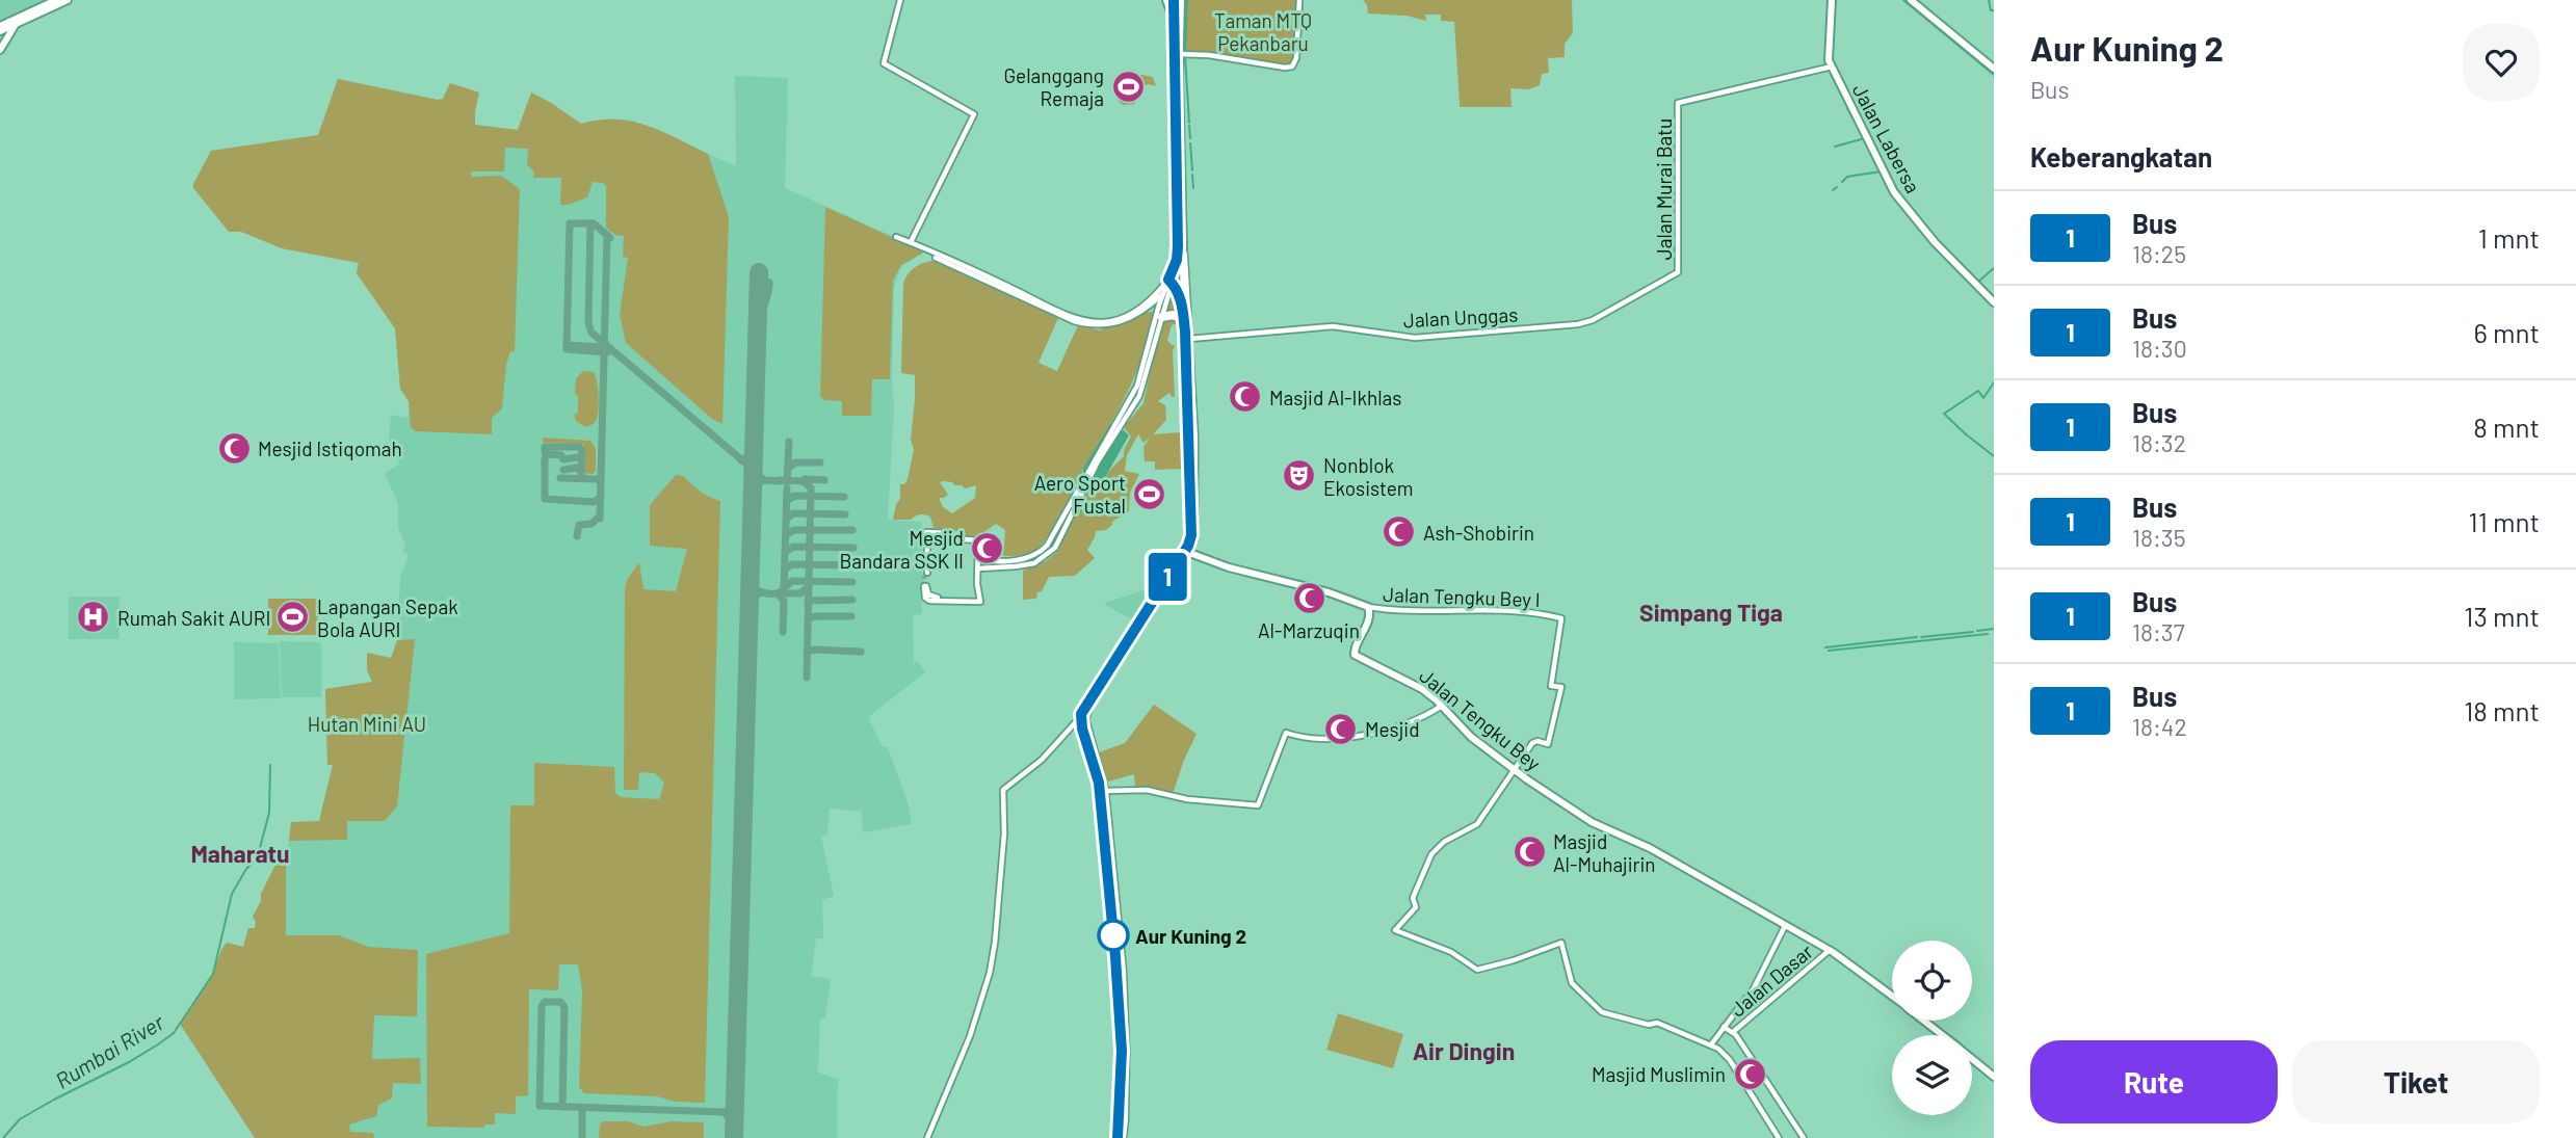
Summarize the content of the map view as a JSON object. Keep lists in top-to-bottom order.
{
  "streets": {
    "main road": ["Jalan Labersa", "Jalan Tengku Bey"],
    "street": [
      "Jalan Murai Batu",
      "Jalan Unggas",
      "Jalan Tengku Bey I",
      "Jalan Dasar"
    ]
  },
  "crossings": [
    ["Jalan Labersa", "Jalan Murai Batu"],
    ["Jalan Murai Batu", "Jalan Unggas"],
    ["Jalan Tengku Bey I", "Jalan Tengku Bey"],
    ["Jalan Tengku Bey", "Jalan Dasar"]
  ],
  "districts": ["Simpang Tiga", "Maharatu", "Air Dingin"],
  "water": ["Rumbai River"],
  "parks": ["Taman MTQ Pekanbaru", "Hutan Mini AU"],
  "places": {
    "sports": ["Gelanggang Remaja", "Aero Sport Fustal", "Lapangan Sepak Bola AURI"],
    "mosque": [
      "Masjid Al-Ikhlas",
      "Mesjid Istiqomah",
      "Ash-Shobirin",
      "Mesjid Bandara SSK II",
      "Al-Marzuqin",
      "Mesjid",
      "Masjid Al-Muhajirin",
      "Masjid Muslimin"
    ],
    "theatre": ["Nonblok Ekosistem"],
    "hospital": ["Rumah Sakit AURI"],
    "other": ["Aur Kuning 2"]
  },
  "lines": ["bus line 1"],
  "page": {
    "on_map": "1",
    "heading": [
      ["Aur Kuning 2", "Bus"],
      "Keberangkatan"
    ],
    "list": [
      {
        "mark": "1",
        "name": "Bus",
        "note": "18:25",
        "value": "1 mnt"
      },
      {
        "mark": "1",
        "name": "Bus",
        "note": "18:30",
        "value": "6 mnt"
      },
      {
        "mark": "1",
        "name": "Bus",
        "note": "18:32",
        "value": "8 mnt"
      },
      {
        "mark": "1",
        "name": "Bus",
        "note": "18:35",
        "value": "11 mnt"
      },
      {
        "mark": "1",
        "name": "Bus",
        "note": "18:37",
        "value": "13 mnt"
      },
      {
        "mark": "1",
        "name": "Bus",
        "note": "18:42",
        "value": "18 mnt"
      }
    ],
    "buttons": ["Rute", "Tiket"]
  }
}
